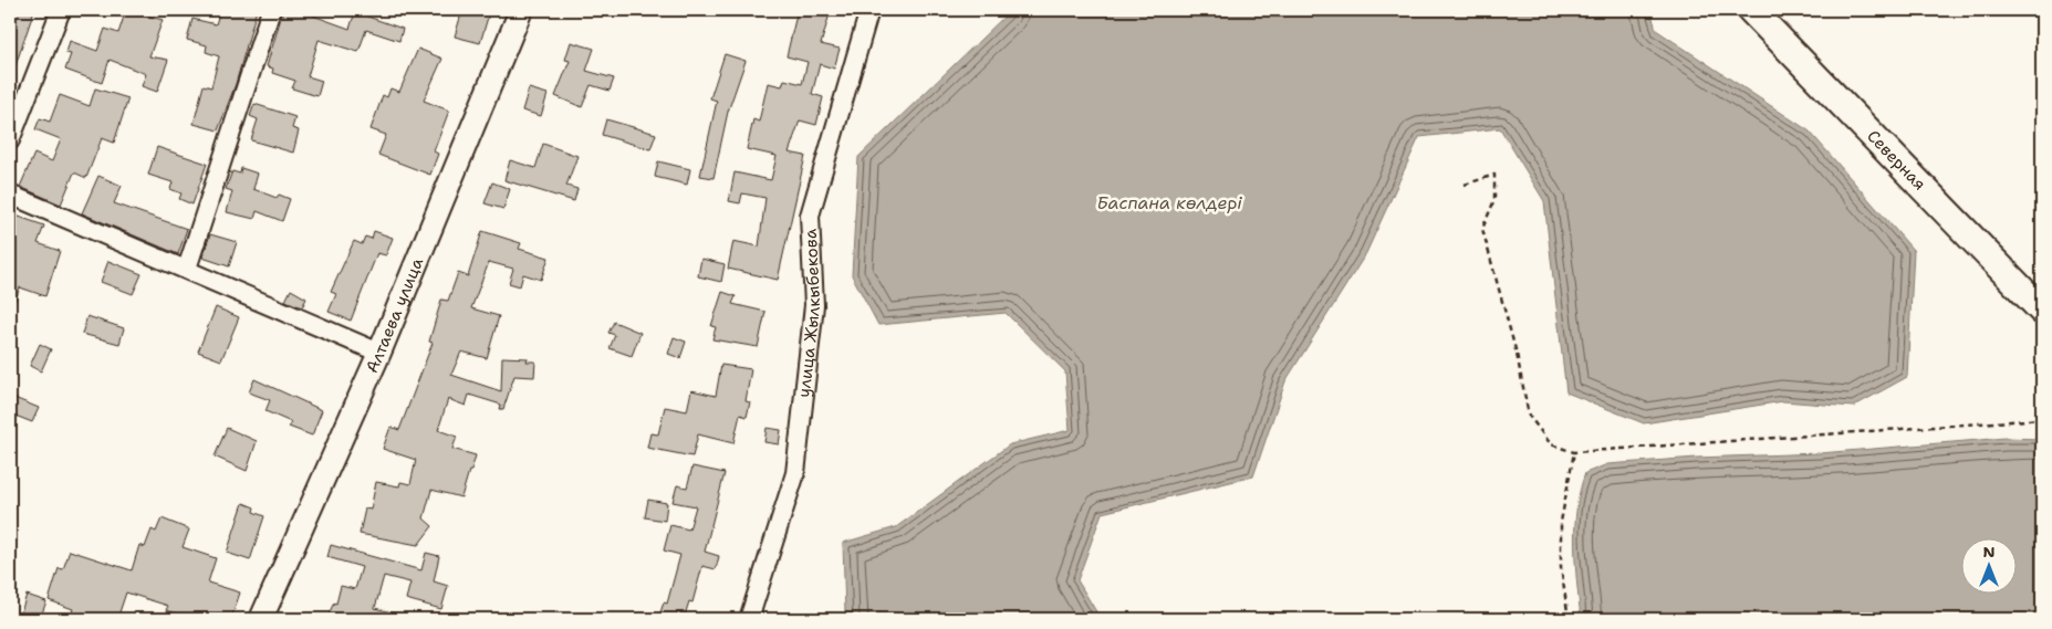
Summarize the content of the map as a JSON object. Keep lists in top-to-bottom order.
{
  "streets": {
    "main road": ["Северная"],
    "street": ["улица Жылкыбекова", "Алтаева улица"]
  },
  "water": ["Баспана көлдері"],
  "north": "top"
}
